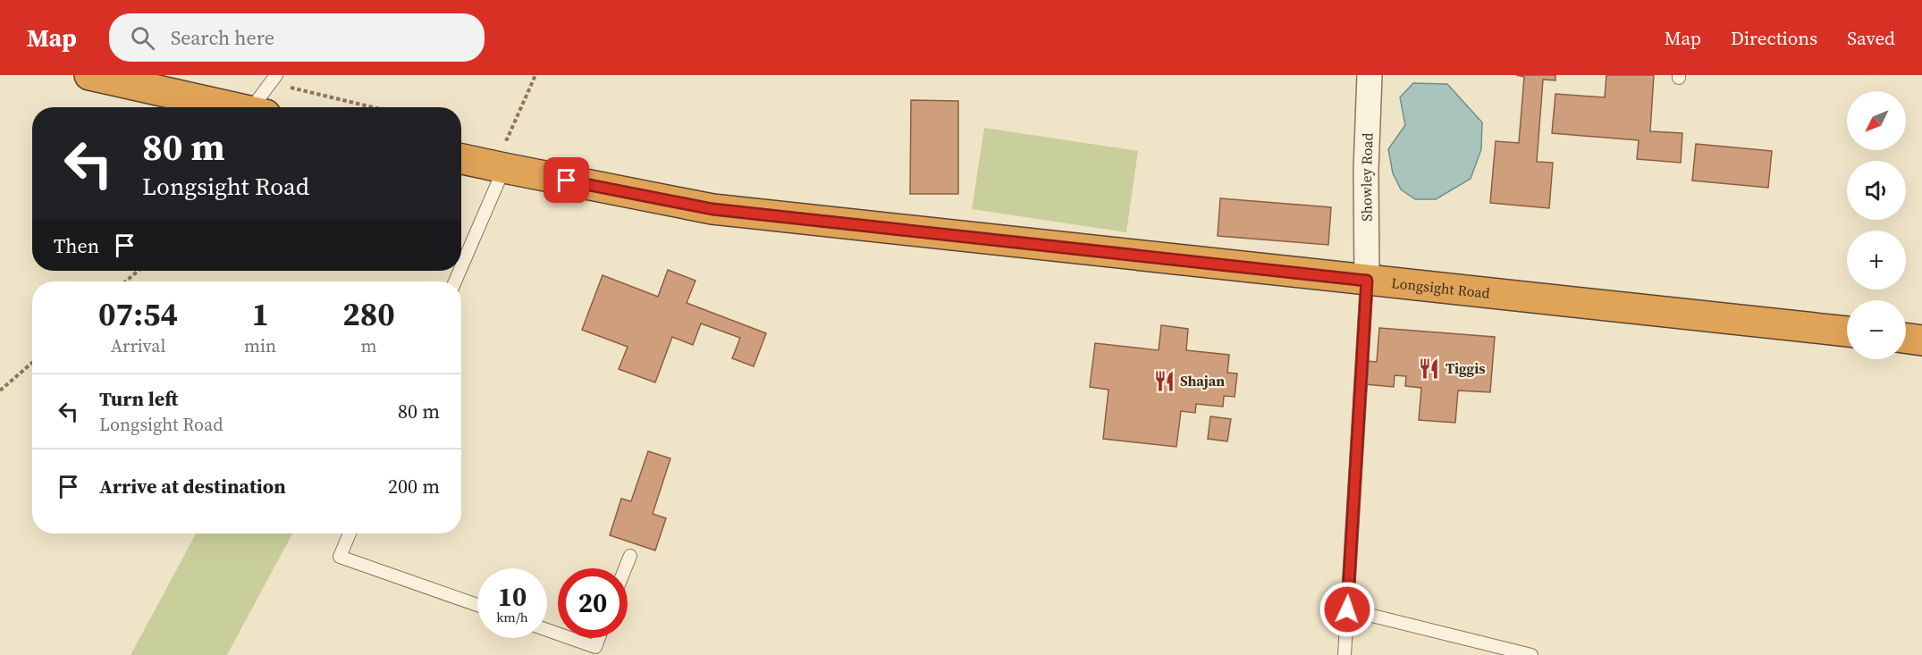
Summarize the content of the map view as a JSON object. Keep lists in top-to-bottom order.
{
  "streets": {
    "highway": ["Longsight Road"],
    "street": ["Showley Road"]
  },
  "crossings": [
    ["Showley Road", "Longsight Road"]
  ],
  "places": {
    "restaurant": ["Tiggis", "Shajan"]
  },
  "north": "bottom left",
  "page": {
    "header": "Map",
    "search": "Search here",
    "nav": ["Map", "Directions", "Saved"],
    "map_buttons": ["+", "−"],
    "turn": ["80 m", "Longsight Road"],
    "then": "Then",
    "eta": [
      "07:54",
      "Arrival",
      "1",
      "min",
      "280",
      "m"
    ],
    "list": [
      {
        "name": "Turn left",
        "note": "Longsight Road",
        "value": "80 m"
      },
      {
        "name": "Arrive at destination",
        "value": "200 m"
      }
    ],
    "speed": "10 km/h",
    "limit": "20"
  }
}
